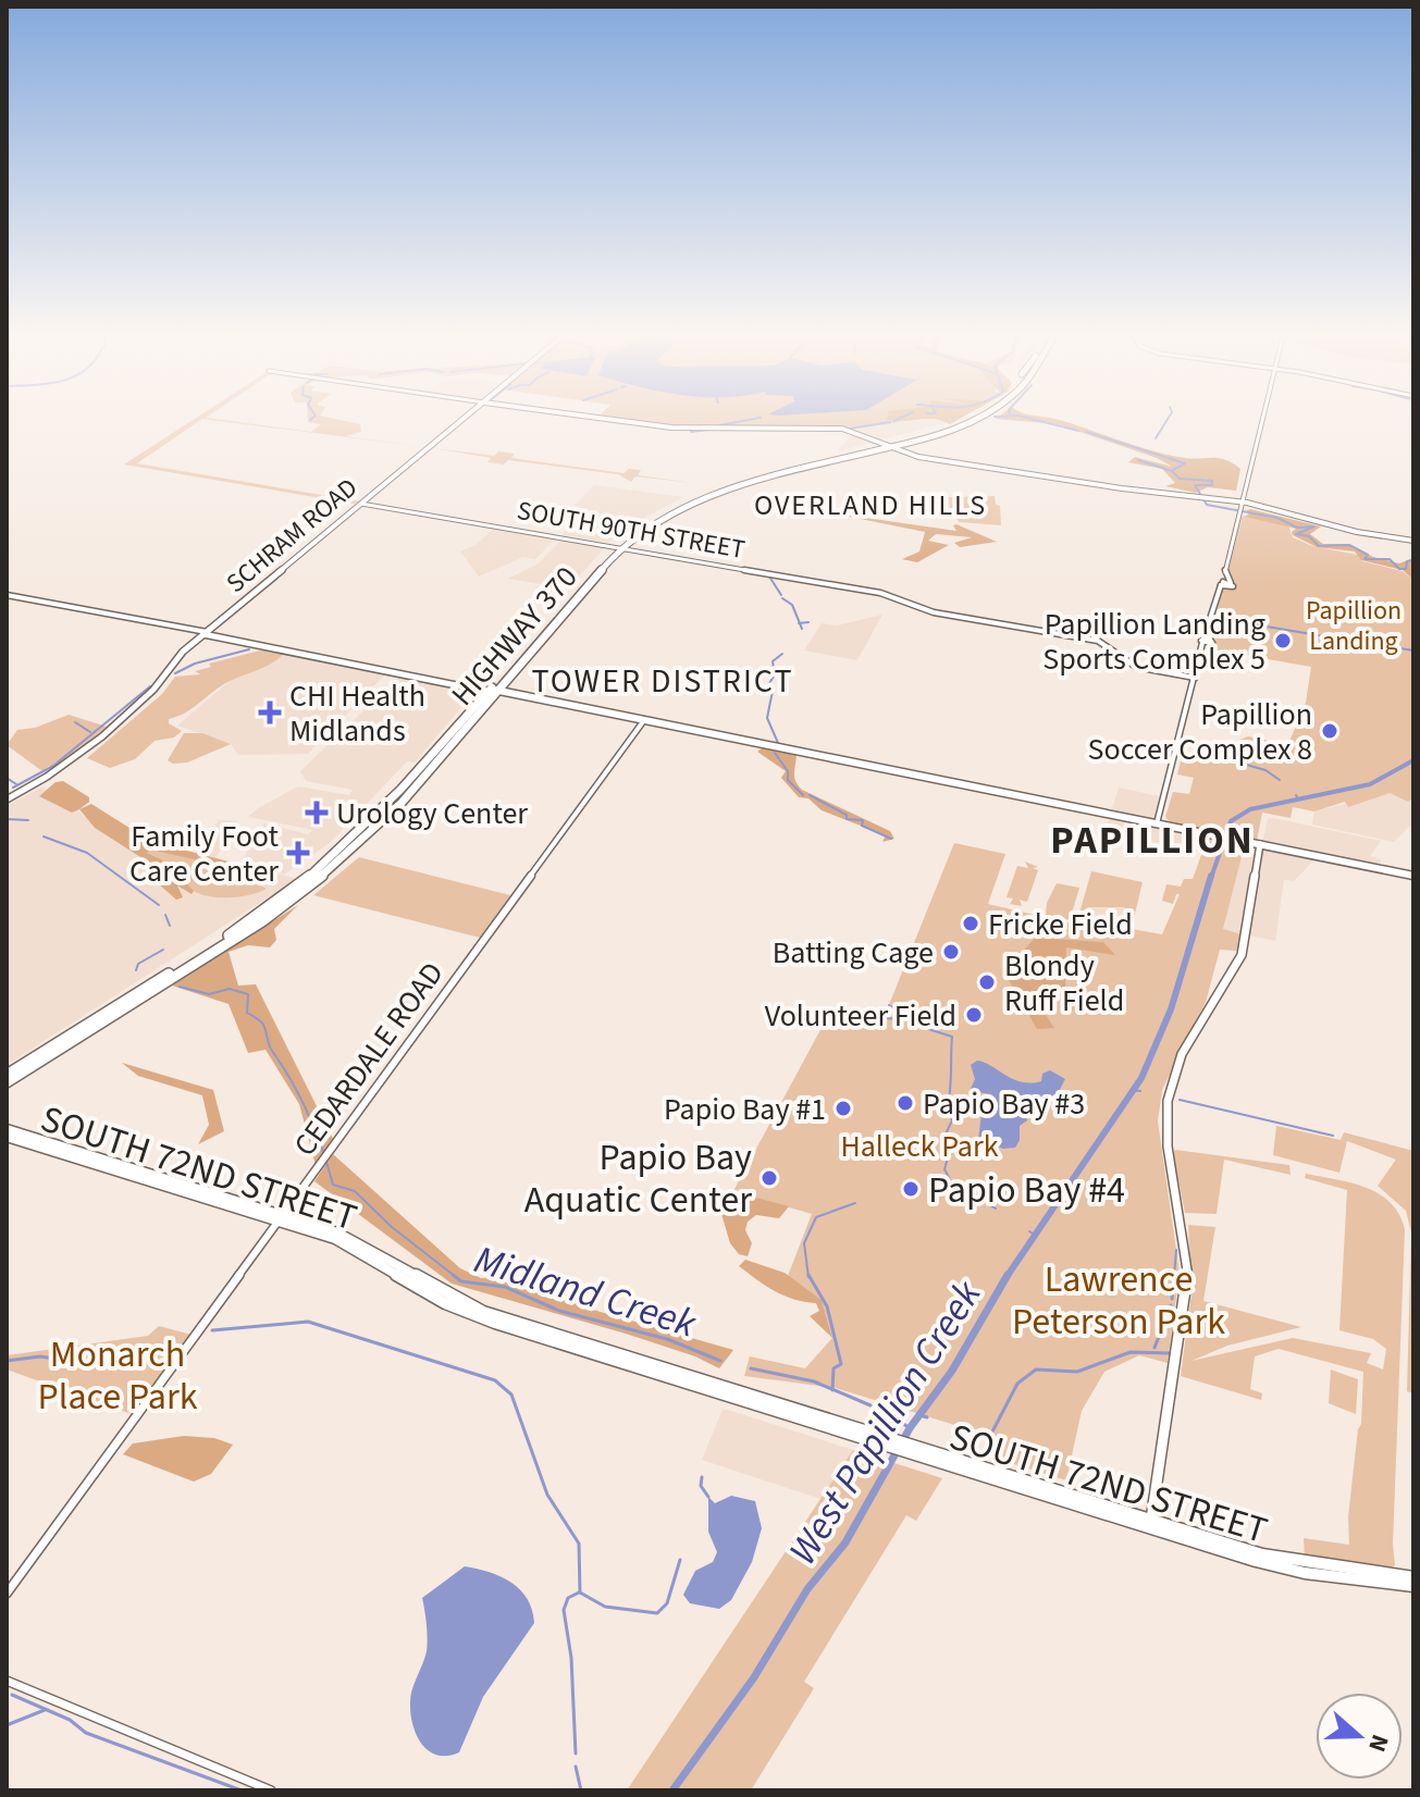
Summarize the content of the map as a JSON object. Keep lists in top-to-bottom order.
{
  "streets": {
    "highway": ["HIGHWAY 370"],
    "main road": ["SCHRAM ROAD", "SOUTH 72ND STREET"],
    "street": ["SOUTH 90TH STREET", "CEDARDALE ROAD"]
  },
  "crossings": [
    ["SOUTH 90TH STREET", "SCHRAM ROAD"],
    ["SOUTH 90TH STREET", "HIGHWAY 370"],
    ["CEDARDALE ROAD", "SOUTH 72ND STREET"]
  ],
  "districts": ["OVERLAND HILLS", "TOWER DISTRICT", "PAPILLION"],
  "water": ["Midland Creek", "West Papillion Creek"],
  "parks": [
    "Papillion Landing",
    "Halleck Park",
    "Lawrence Peterson Park",
    "Monarch Place Park"
  ],
  "places": {
    "other": [
      "Papillion Landing Sports Complex 5",
      "Papillion Soccer Complex 8",
      "Fricke Field",
      "Batting Cage",
      "Blondy Ruff Field",
      "Volunteer Field",
      "Papio Bay #3",
      "Papio Bay #1",
      "Papio Bay Aquatic Center",
      "Papio Bay #4"
    ],
    "health": ["CHI Health Midlands", "Urology Center", "Family Foot Care Center"]
  },
  "north": "right"
}
